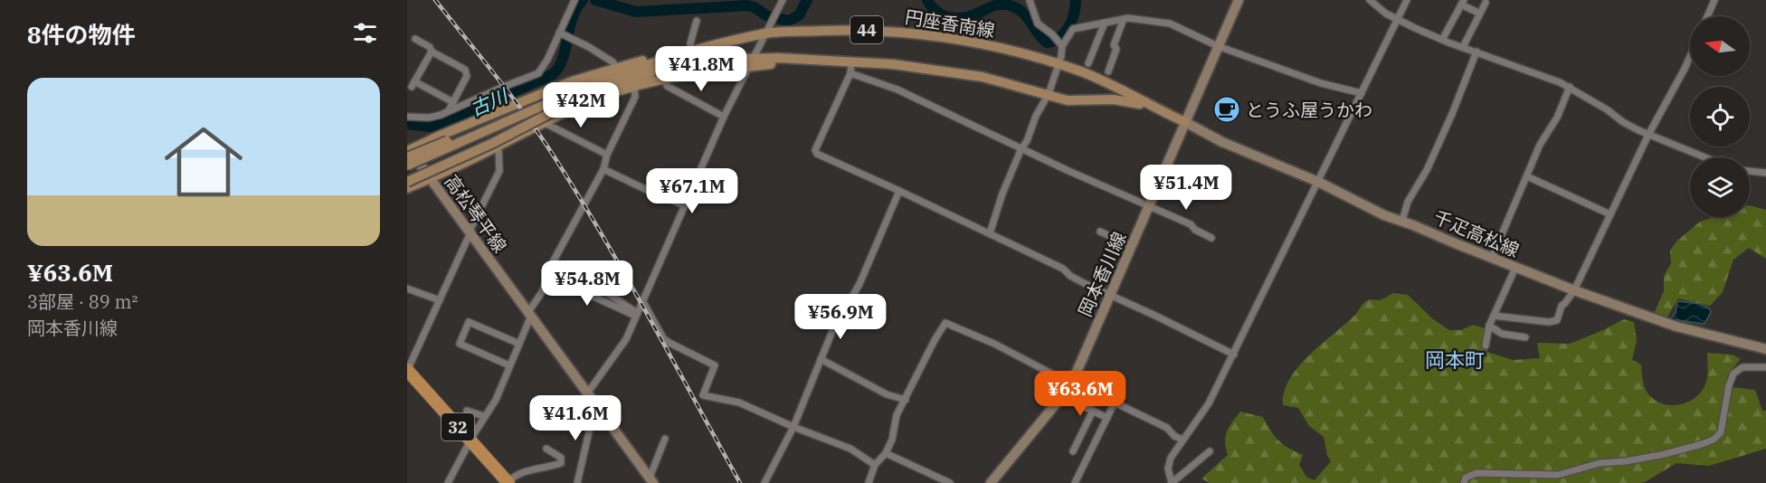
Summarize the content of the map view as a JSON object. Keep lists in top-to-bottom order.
{
  "streets": {
    "highway": ["32"],
    "main road": [
      "円座香南線",
      "44",
      "高松琴平線",
      "千疋高松線",
      "岡本香川線"
    ]
  },
  "crossings": [
    ["円座香南線", "44"],
    ["円座香南線", "千疋高松線"],
    ["円座香南線", "岡本香川線"],
    ["44", "高松琴平線"],
    ["千疋高松線", "岡本香川線"]
  ],
  "districts": ["岡本町"],
  "water": ["古川"],
  "places": {
    "cafe": ["とうふ屋うかわ"]
  },
  "north": "left",
  "page": {
    "heading": "8件の物件",
    "price": [
      "¥41.8M",
      "¥42M",
      "¥51.4M",
      "¥67.1M",
      "¥54.8M",
      "¥56.9M",
      "¥63.6M",
      "¥41.6M"
    ],
    "list": [
      {
        "name": "¥63.6M",
        "note": "3部屋 · 89 m² · 岡本香川線"
      }
    ]
  }
}
